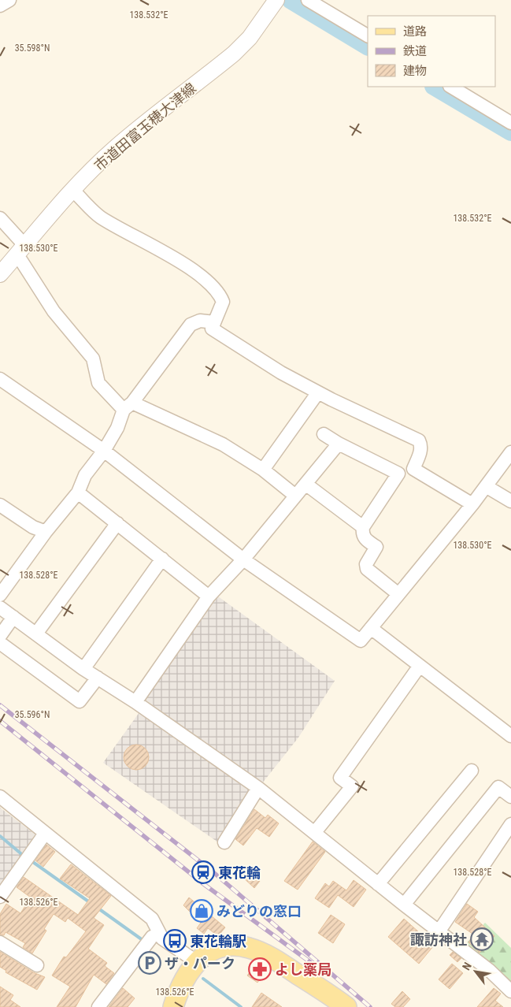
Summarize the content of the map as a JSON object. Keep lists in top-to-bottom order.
{
  "streets": {
    "street": ["市道田富玉穂大津線"]
  },
  "places": {
    "station": ["東花輪"],
    "shop": ["みどりの窓口"],
    "temple": ["諏訪神社"],
    "bus stop": ["東花輪駅"],
    "parking": ["ザ・パーク"],
    "pharmacy": ["よし薬局"]
  },
  "legend": ["道路", "鉄道", "建物"],
  "north": "top left",
  "coordinates": [
    "138.532°E",
    "35.598°N",
    "138.530°E",
    "138.528°E",
    "35.596°N",
    "138.526°E"
  ]
}
